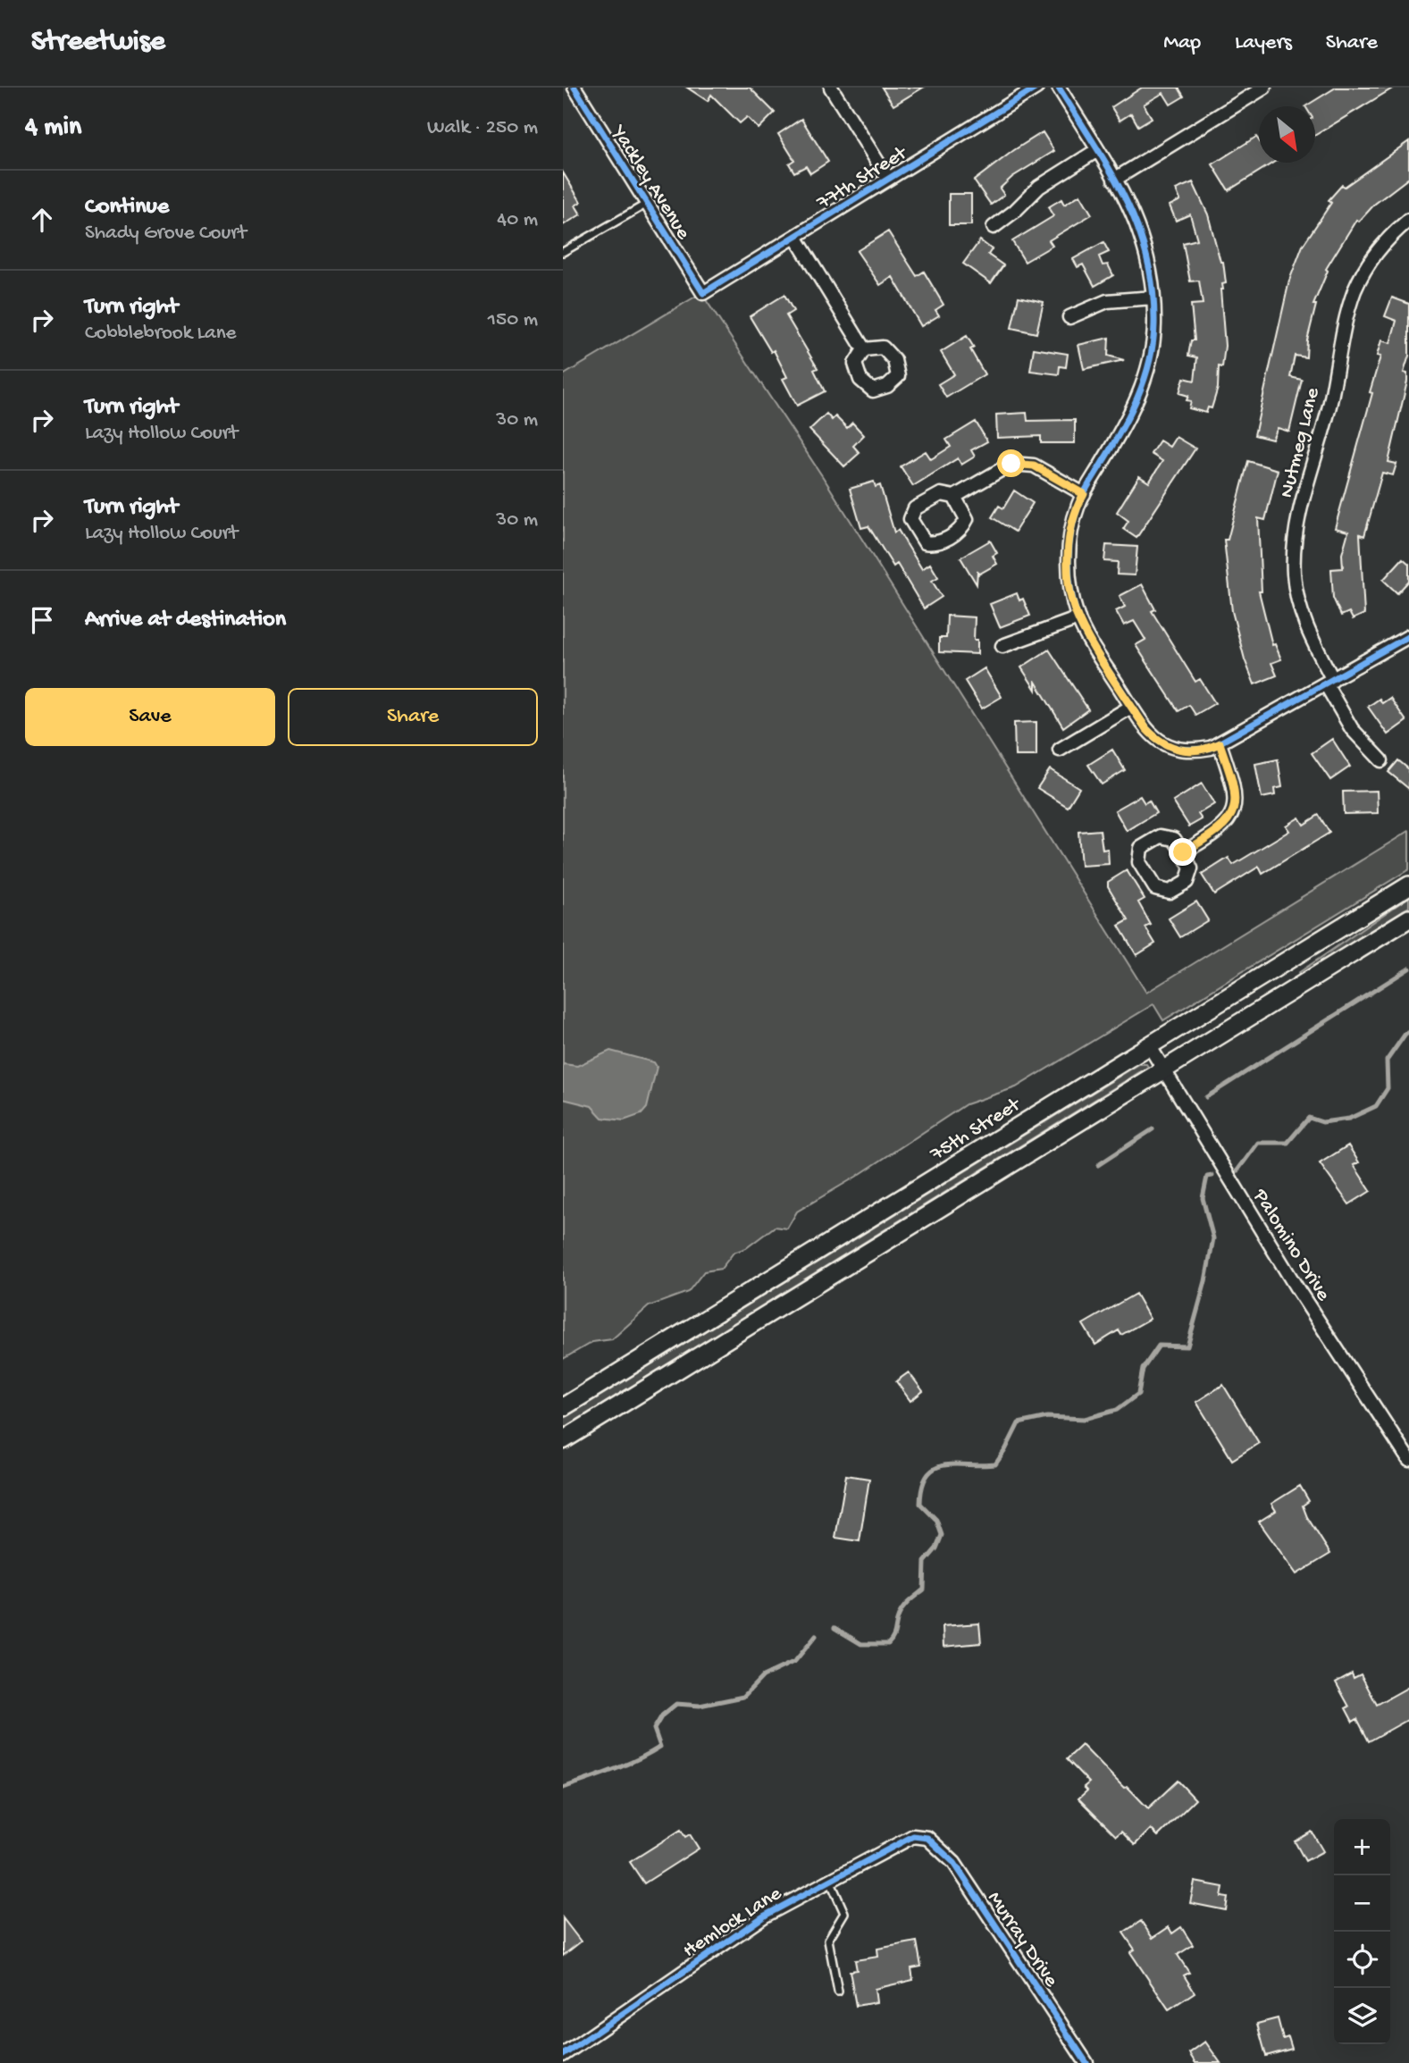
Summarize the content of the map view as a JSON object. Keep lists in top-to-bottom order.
{
  "streets": {
    "main road": ["75th Street"],
    "street": [
      "77th Street",
      "Yackley Avenue",
      "Nutmeg Lane",
      "Palomino Drive",
      "Hemlock Lane",
      "Murray Drive"
    ]
  },
  "crossings": [
    ["77th Street", "Yackley Avenue"],
    ["75th Street", "Palomino Drive"],
    ["Hemlock Lane", "Murray Drive"]
  ],
  "north": "bottom right",
  "page": {
    "header": "Streetwise",
    "nav": ["Map", "Layers", "Share"],
    "heading": ["4 min", "Walk · 250 m"],
    "list": [
      ["Continue", "Shady Grove Court", "40 m"],
      ["Turn right", "Cobblebrook Lane", "150 m"],
      ["Turn right", "Lazy Hollow Court", "30 m"],
      ["Turn right", "Lazy Hollow Court", "30 m"],
      "Arrive at destination"
    ],
    "buttons": ["Save", "Share"],
    "map_buttons": ["+", "−"]
  }
}
